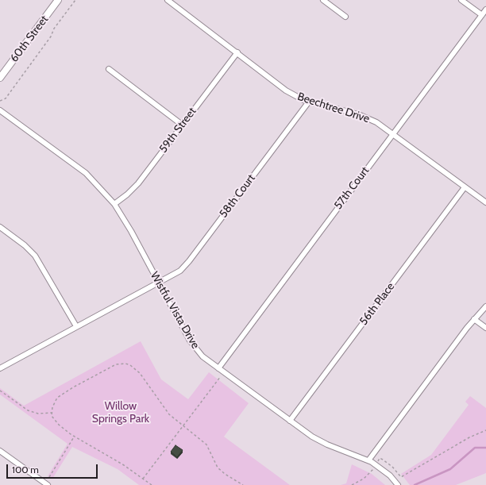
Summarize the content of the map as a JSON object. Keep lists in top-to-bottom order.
{
  "streets": {
    "street": [
      "60th Street",
      "Beechtree Drive",
      "59th Street",
      "57th Court",
      "58th Court",
      "56th Place",
      "Wistful Vista Drive"
    ]
  },
  "crossings": [
    ["Beechtree Drive", "59th Street"],
    ["Beechtree Drive", "57th Court"],
    ["Beechtree Drive", "58th Court"],
    ["Beechtree Drive", "56th Place"],
    ["59th Street", "Wistful Vista Drive"],
    ["57th Court", "Wistful Vista Drive"],
    ["58th Court", "Wistful Vista Drive"],
    ["56th Place", "Wistful Vista Drive"]
  ],
  "parks": ["Willow Springs Park"],
  "scale_bar": "100 m"
}
